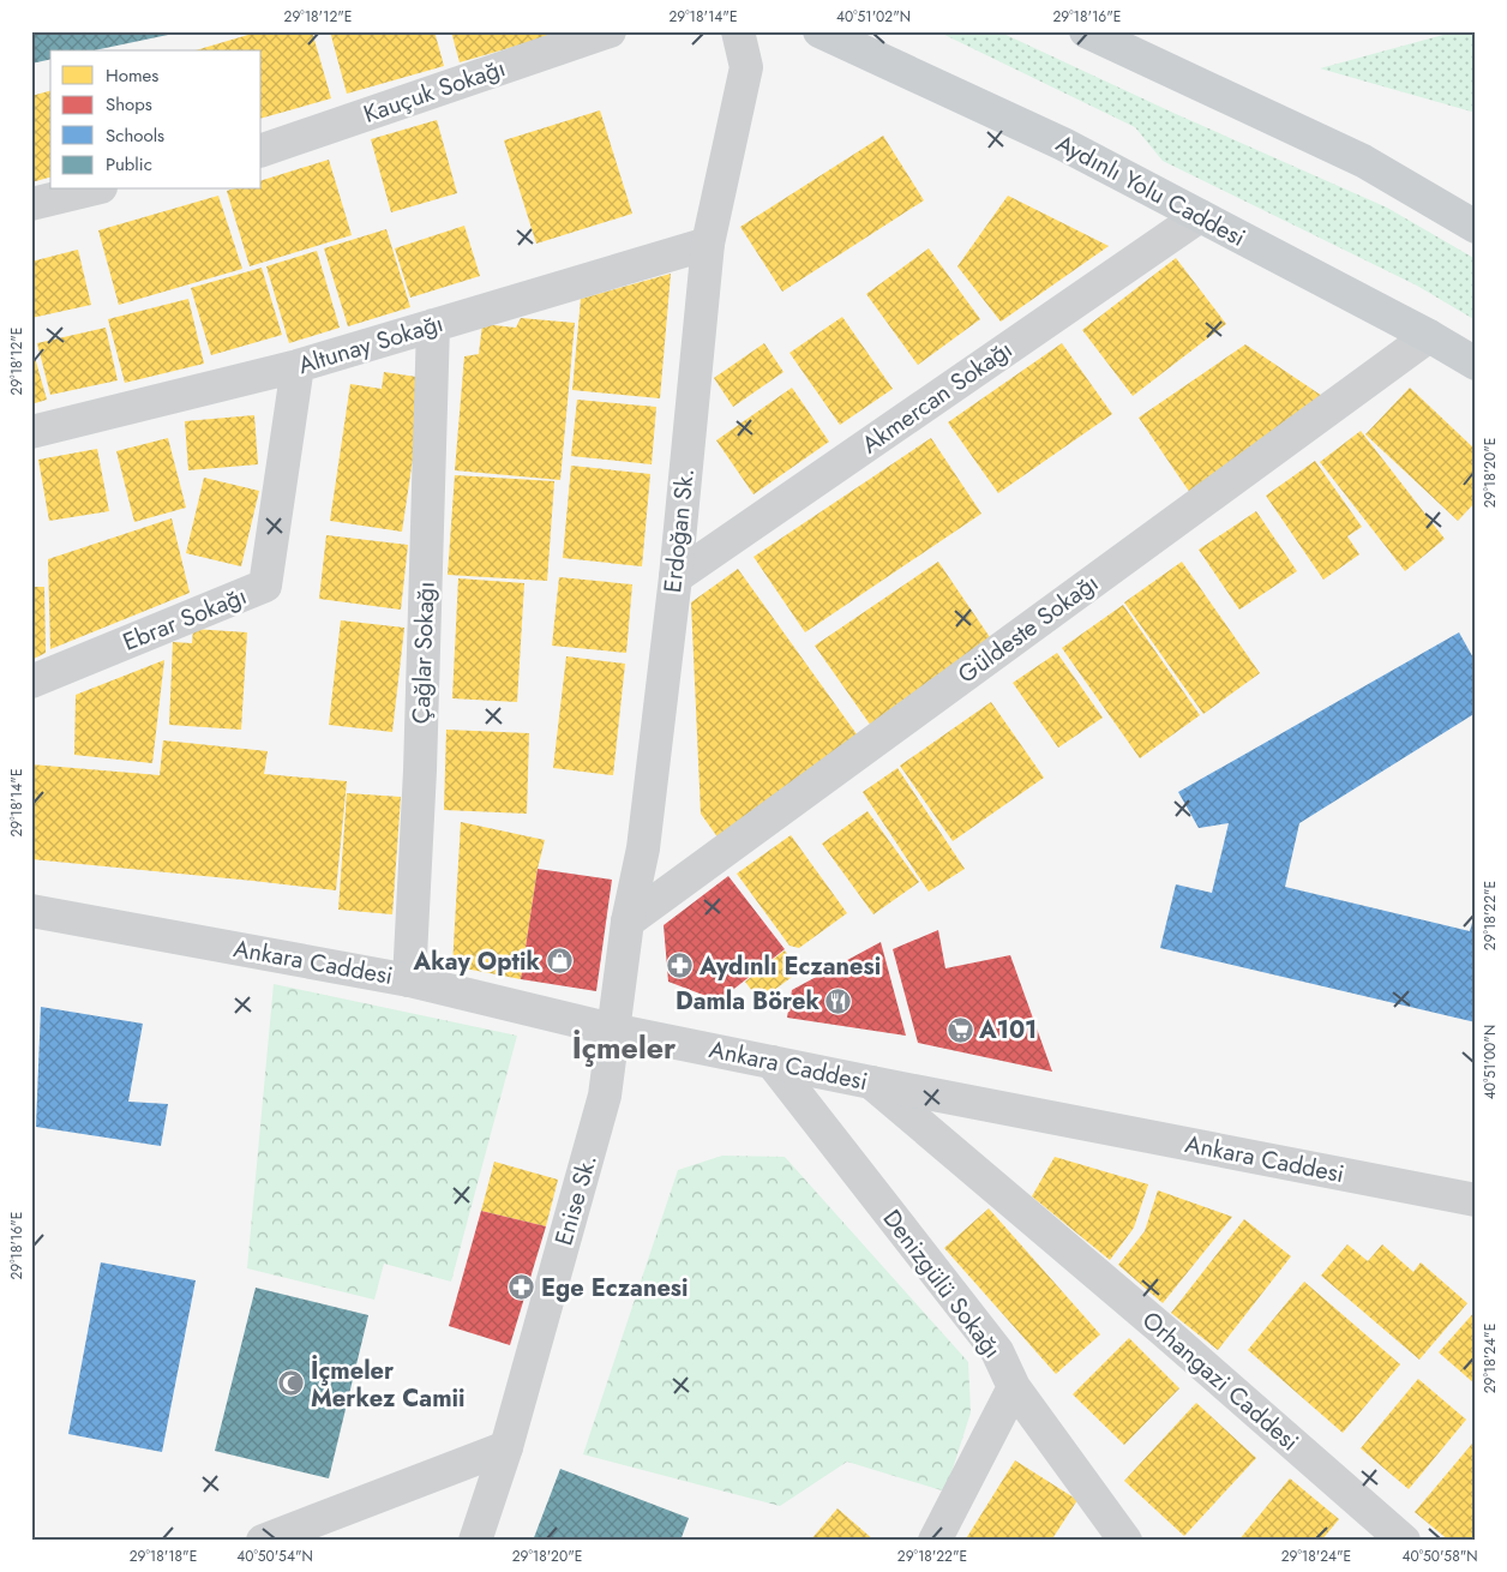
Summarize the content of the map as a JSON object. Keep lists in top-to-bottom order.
{
  "streets": {
    "main road": ["Aydınlı Yolu Caddesi"],
    "street": [
      "Kauçuk Sokağı",
      "Altunay Sokağı",
      "Akmercan Sokağı",
      "Erdoğan Sk.",
      "Ebrar Sokağı",
      "Güldeste Sokağı",
      "Çağlar Sokağı",
      "Ankara Caddesi",
      "Enise Sk.",
      "Denizgülü Sokağı",
      "Orhangazi Caddesi"
    ]
  },
  "crossings": [
    ["Aydınlı Yolu Caddesi", "Akmercan Sokağı"],
    ["Aydınlı Yolu Caddesi", "Güldeste Sokağı"],
    ["Altunay Sokağı", "Erdoğan Sk."],
    ["Altunay Sokağı", "Ebrar Sokağı"],
    ["Altunay Sokağı", "Çağlar Sokağı"],
    ["Akmercan Sokağı", "Erdoğan Sk."],
    ["Erdoğan Sk.", "Güldeste Sokağı"],
    ["Erdoğan Sk.", "Ankara Caddesi"],
    ["Erdoğan Sk.", "Enise Sk."],
    ["Çağlar Sokağı", "Ankara Caddesi"],
    ["Ankara Caddesi", "Enise Sk."],
    ["Ankara Caddesi", "Denizgülü Sokağı"],
    ["Ankara Caddesi", "Orhangazi Caddesi"]
  ],
  "districts": ["İçmeler"],
  "places": {
    "shop": ["Akay Optik"],
    "pharmacy": ["Aydınlı Eczanesi", "Ege Eczanesi"],
    "restaurant": ["Damla Börek"],
    "supermarket": ["A101"],
    "mosque": ["İçmeler Merkez Camii"]
  },
  "legend": [
    "Homes",
    "Shops",
    "Schools",
    "Public"
  ],
  "coordinates": [
    "29°18'12\"E",
    "29°18'14\"E",
    "40°51'02\"N",
    "29°18'16\"E",
    "29°18'20\"E",
    "29°18'22\"E",
    "40°51'00\"N",
    "29°18'24\"E",
    "29°18'18\"E",
    "40°50'54\"N",
    "40°50'58\"N"
  ]
}
